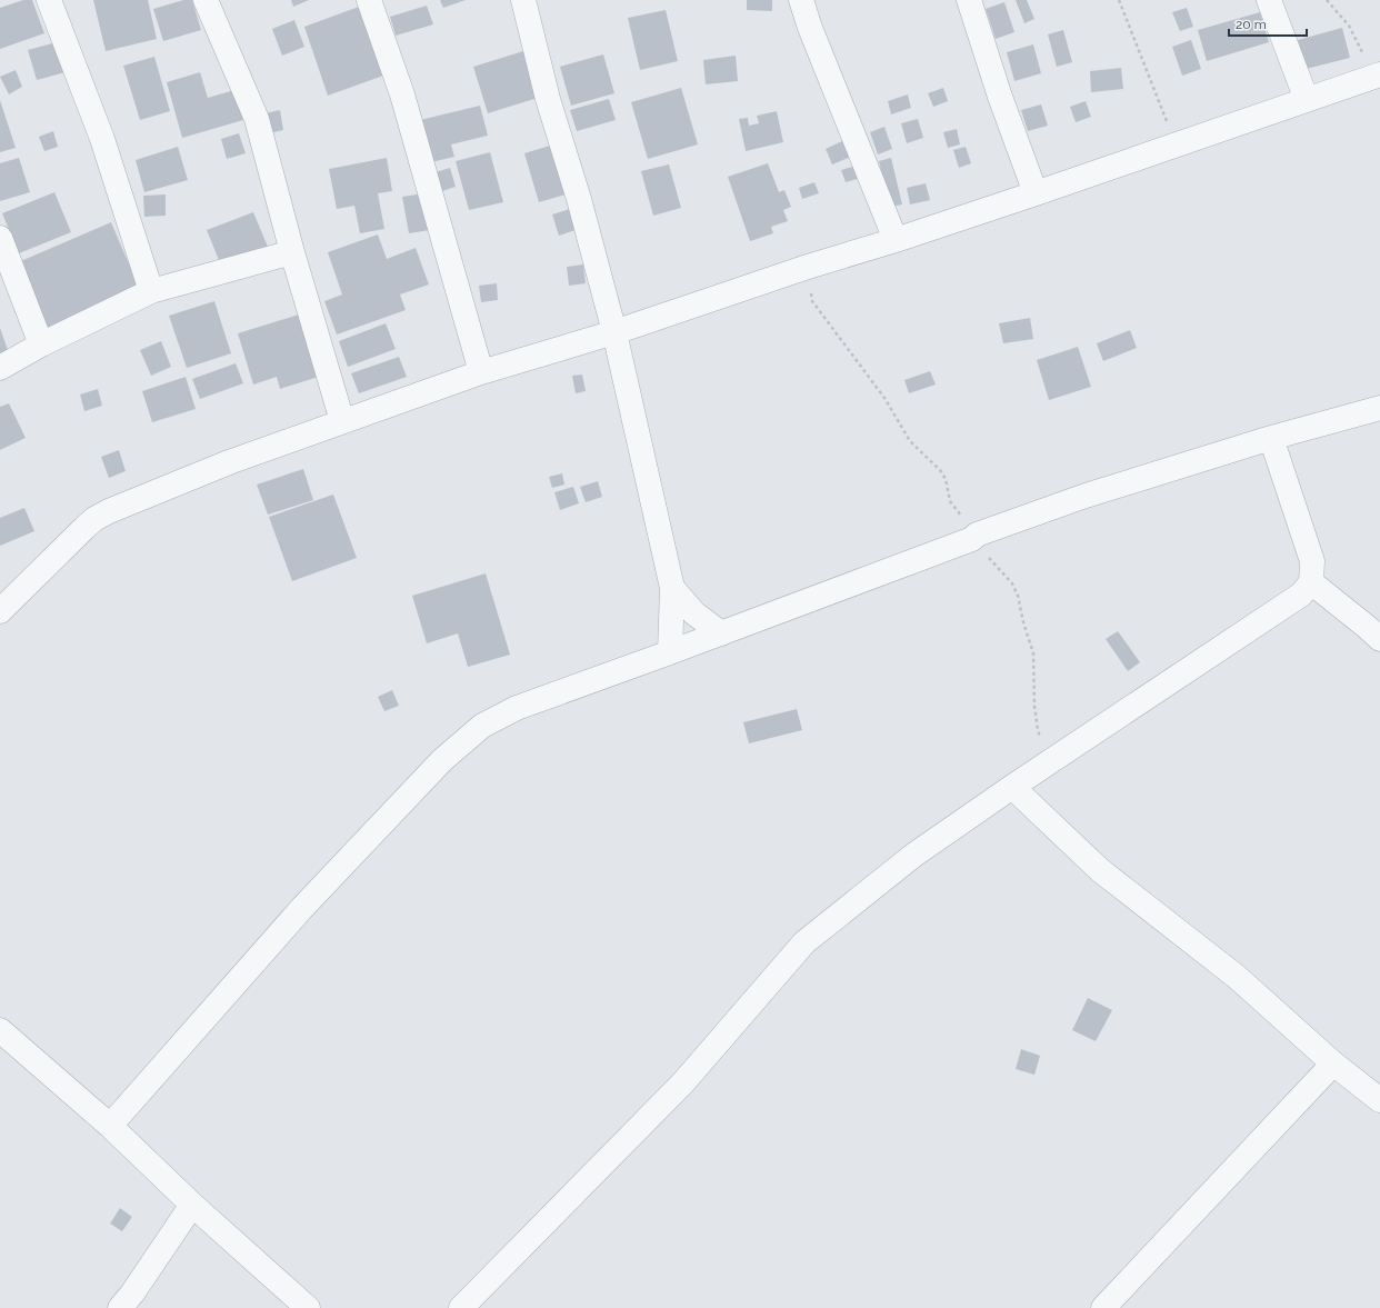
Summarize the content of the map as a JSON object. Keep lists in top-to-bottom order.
{
  "scale_bar": "20 m"
}
